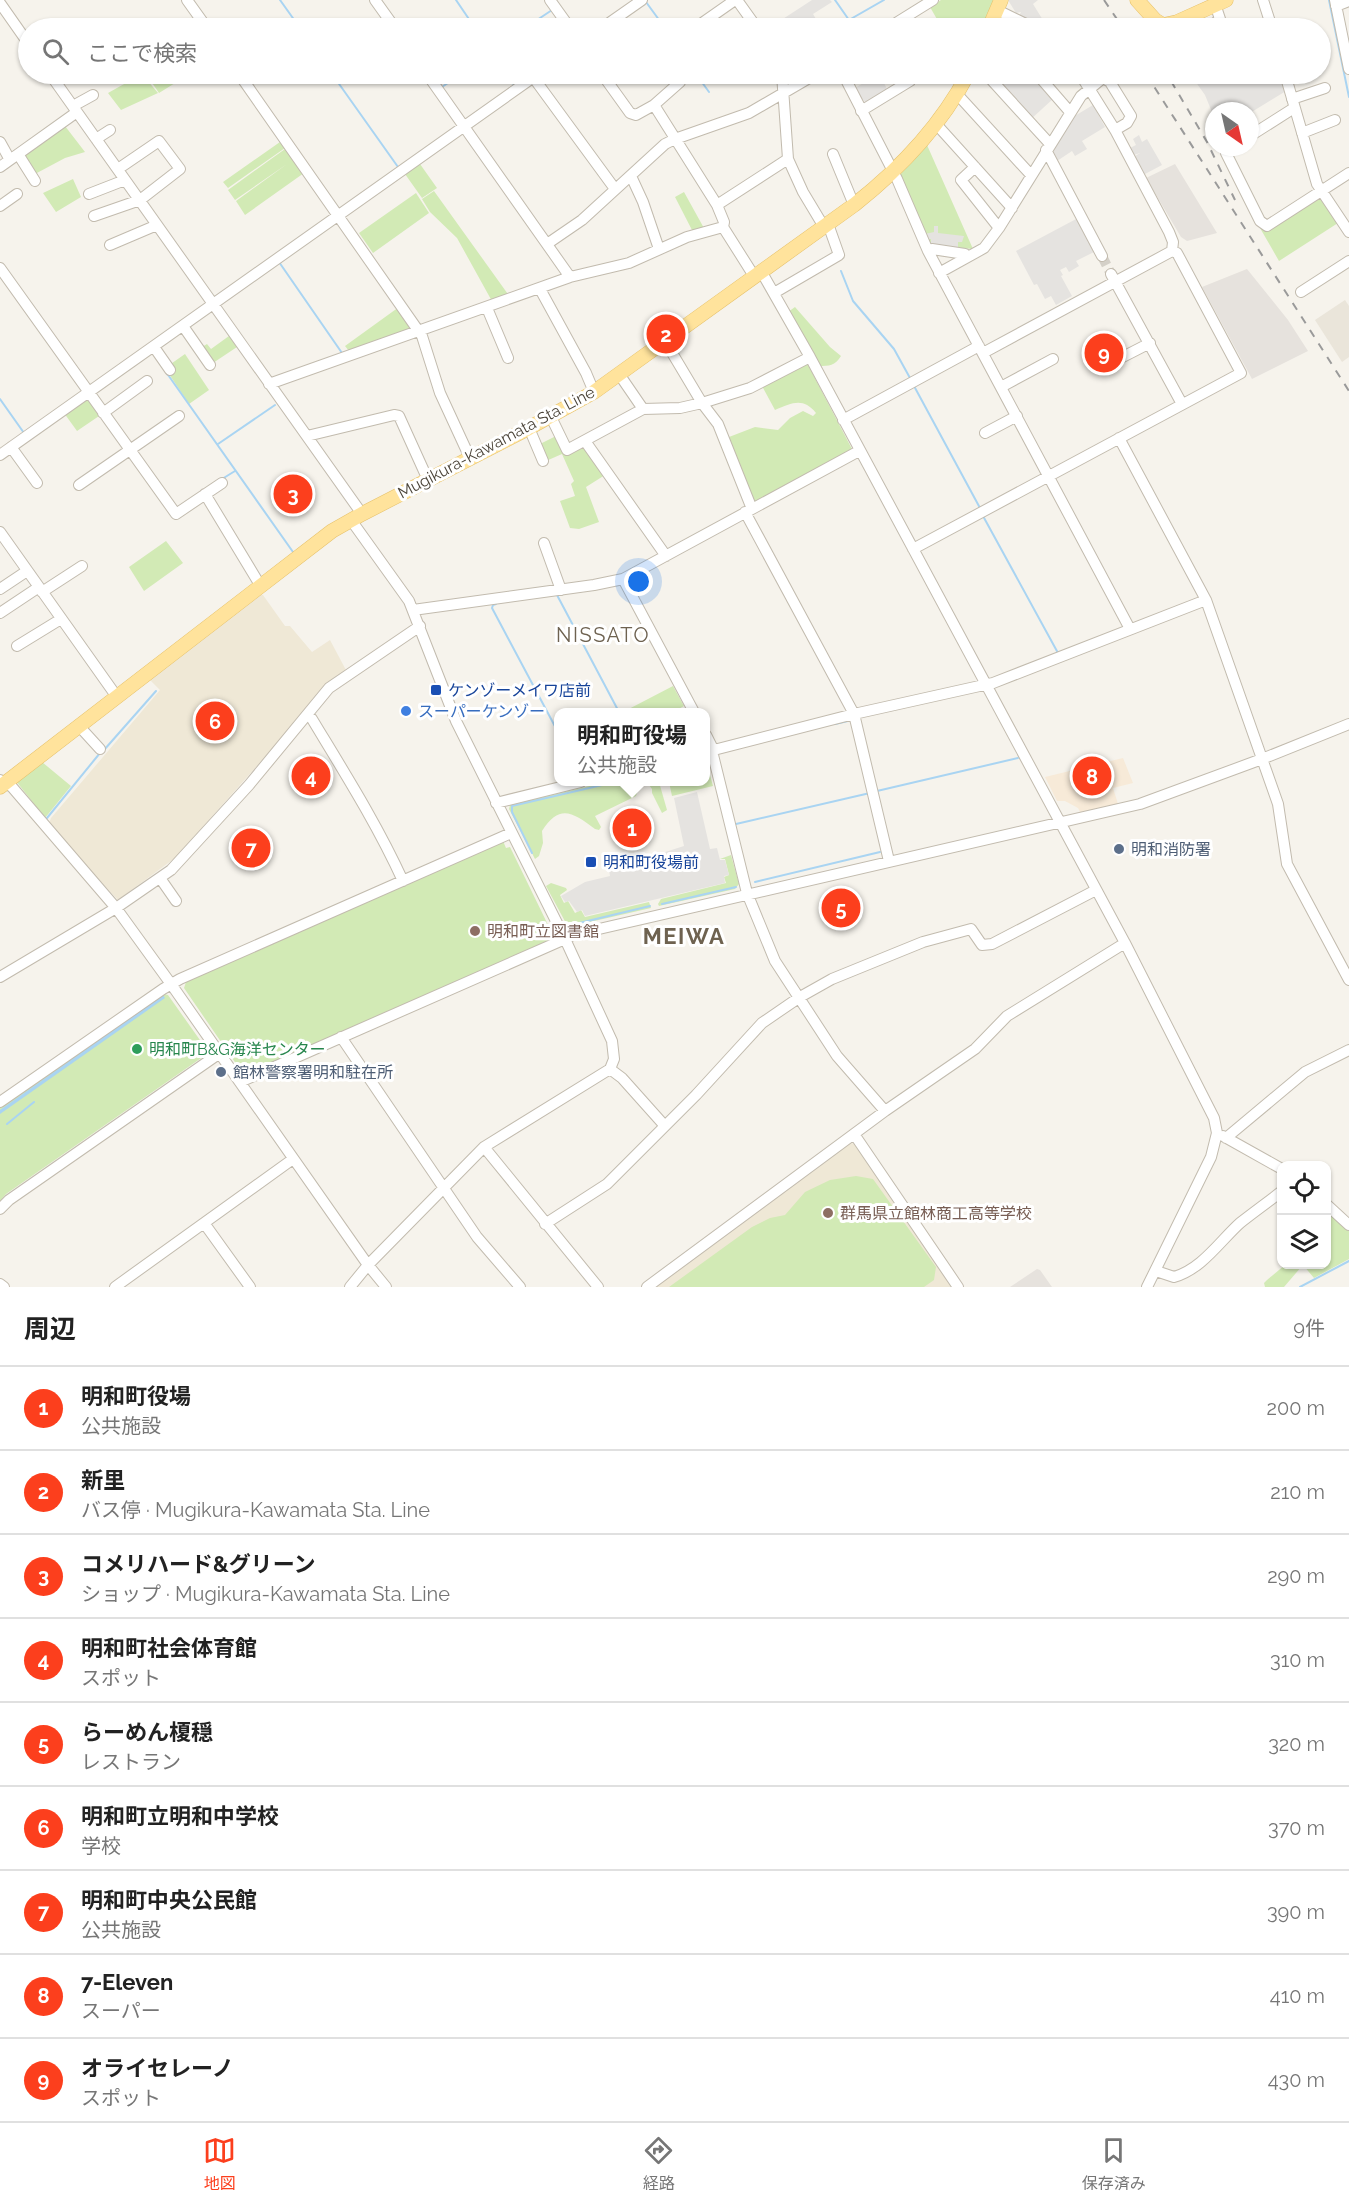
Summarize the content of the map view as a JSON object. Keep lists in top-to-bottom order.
{
  "streets": {
    "main road": ["Mugikura-Kawamata Sta. Line"]
  },
  "districts": ["NISSATO", "MEIWA"],
  "places": {
    "transit": ["ケンゾーメイワ店前", "明和町役場前"],
    "other": [
      "スーパーケンゾー",
      "明和消防署",
      "明和町立図書館",
      "明和町B&G海洋センター",
      "館林警察署明和駐在所",
      "群馬県立館林商工高等学校"
    ]
  },
  "north": "bottom right",
  "page": {
    "search": "ここで検索",
    "pins": [
      "2",
      "9",
      "3",
      "6",
      "4",
      "8",
      "1",
      "7",
      "5"
    ],
    "popup": ["明和町役場", "公共施設"],
    "heading": ["周辺", "9件"],
    "list": [
      {
        "mark": "1",
        "name": "明和町役場",
        "note": "公共施設",
        "value": "200 m"
      },
      {
        "mark": "2",
        "name": "新里",
        "note": "バス停 · Mugikura-Kawamata Sta. Line",
        "value": "210 m"
      },
      {
        "mark": "3",
        "name": "コメリハード&グリーン",
        "note": "ショップ · Mugikura-Kawamata Sta. Line",
        "value": "290 m"
      },
      {
        "mark": "4",
        "name": "明和町社会体育館",
        "note": "スポット",
        "value": "310 m"
      },
      {
        "mark": "5",
        "name": "らーめん榎穏",
        "note": "レストラン",
        "value": "320 m"
      },
      {
        "mark": "6",
        "name": "明和町立明和中学校",
        "note": "学校",
        "value": "370 m"
      },
      {
        "mark": "7",
        "name": "明和町中央公民館",
        "note": "公共施設",
        "value": "390 m"
      },
      {
        "mark": "8",
        "name": "7-Eleven",
        "note": "スーパー",
        "value": "410 m"
      },
      {
        "mark": "9",
        "name": "オライセレーノ",
        "note": "スポット",
        "value": "430 m"
      }
    ],
    "nav": ["地図", "経路", "保存済み"]
  }
}
